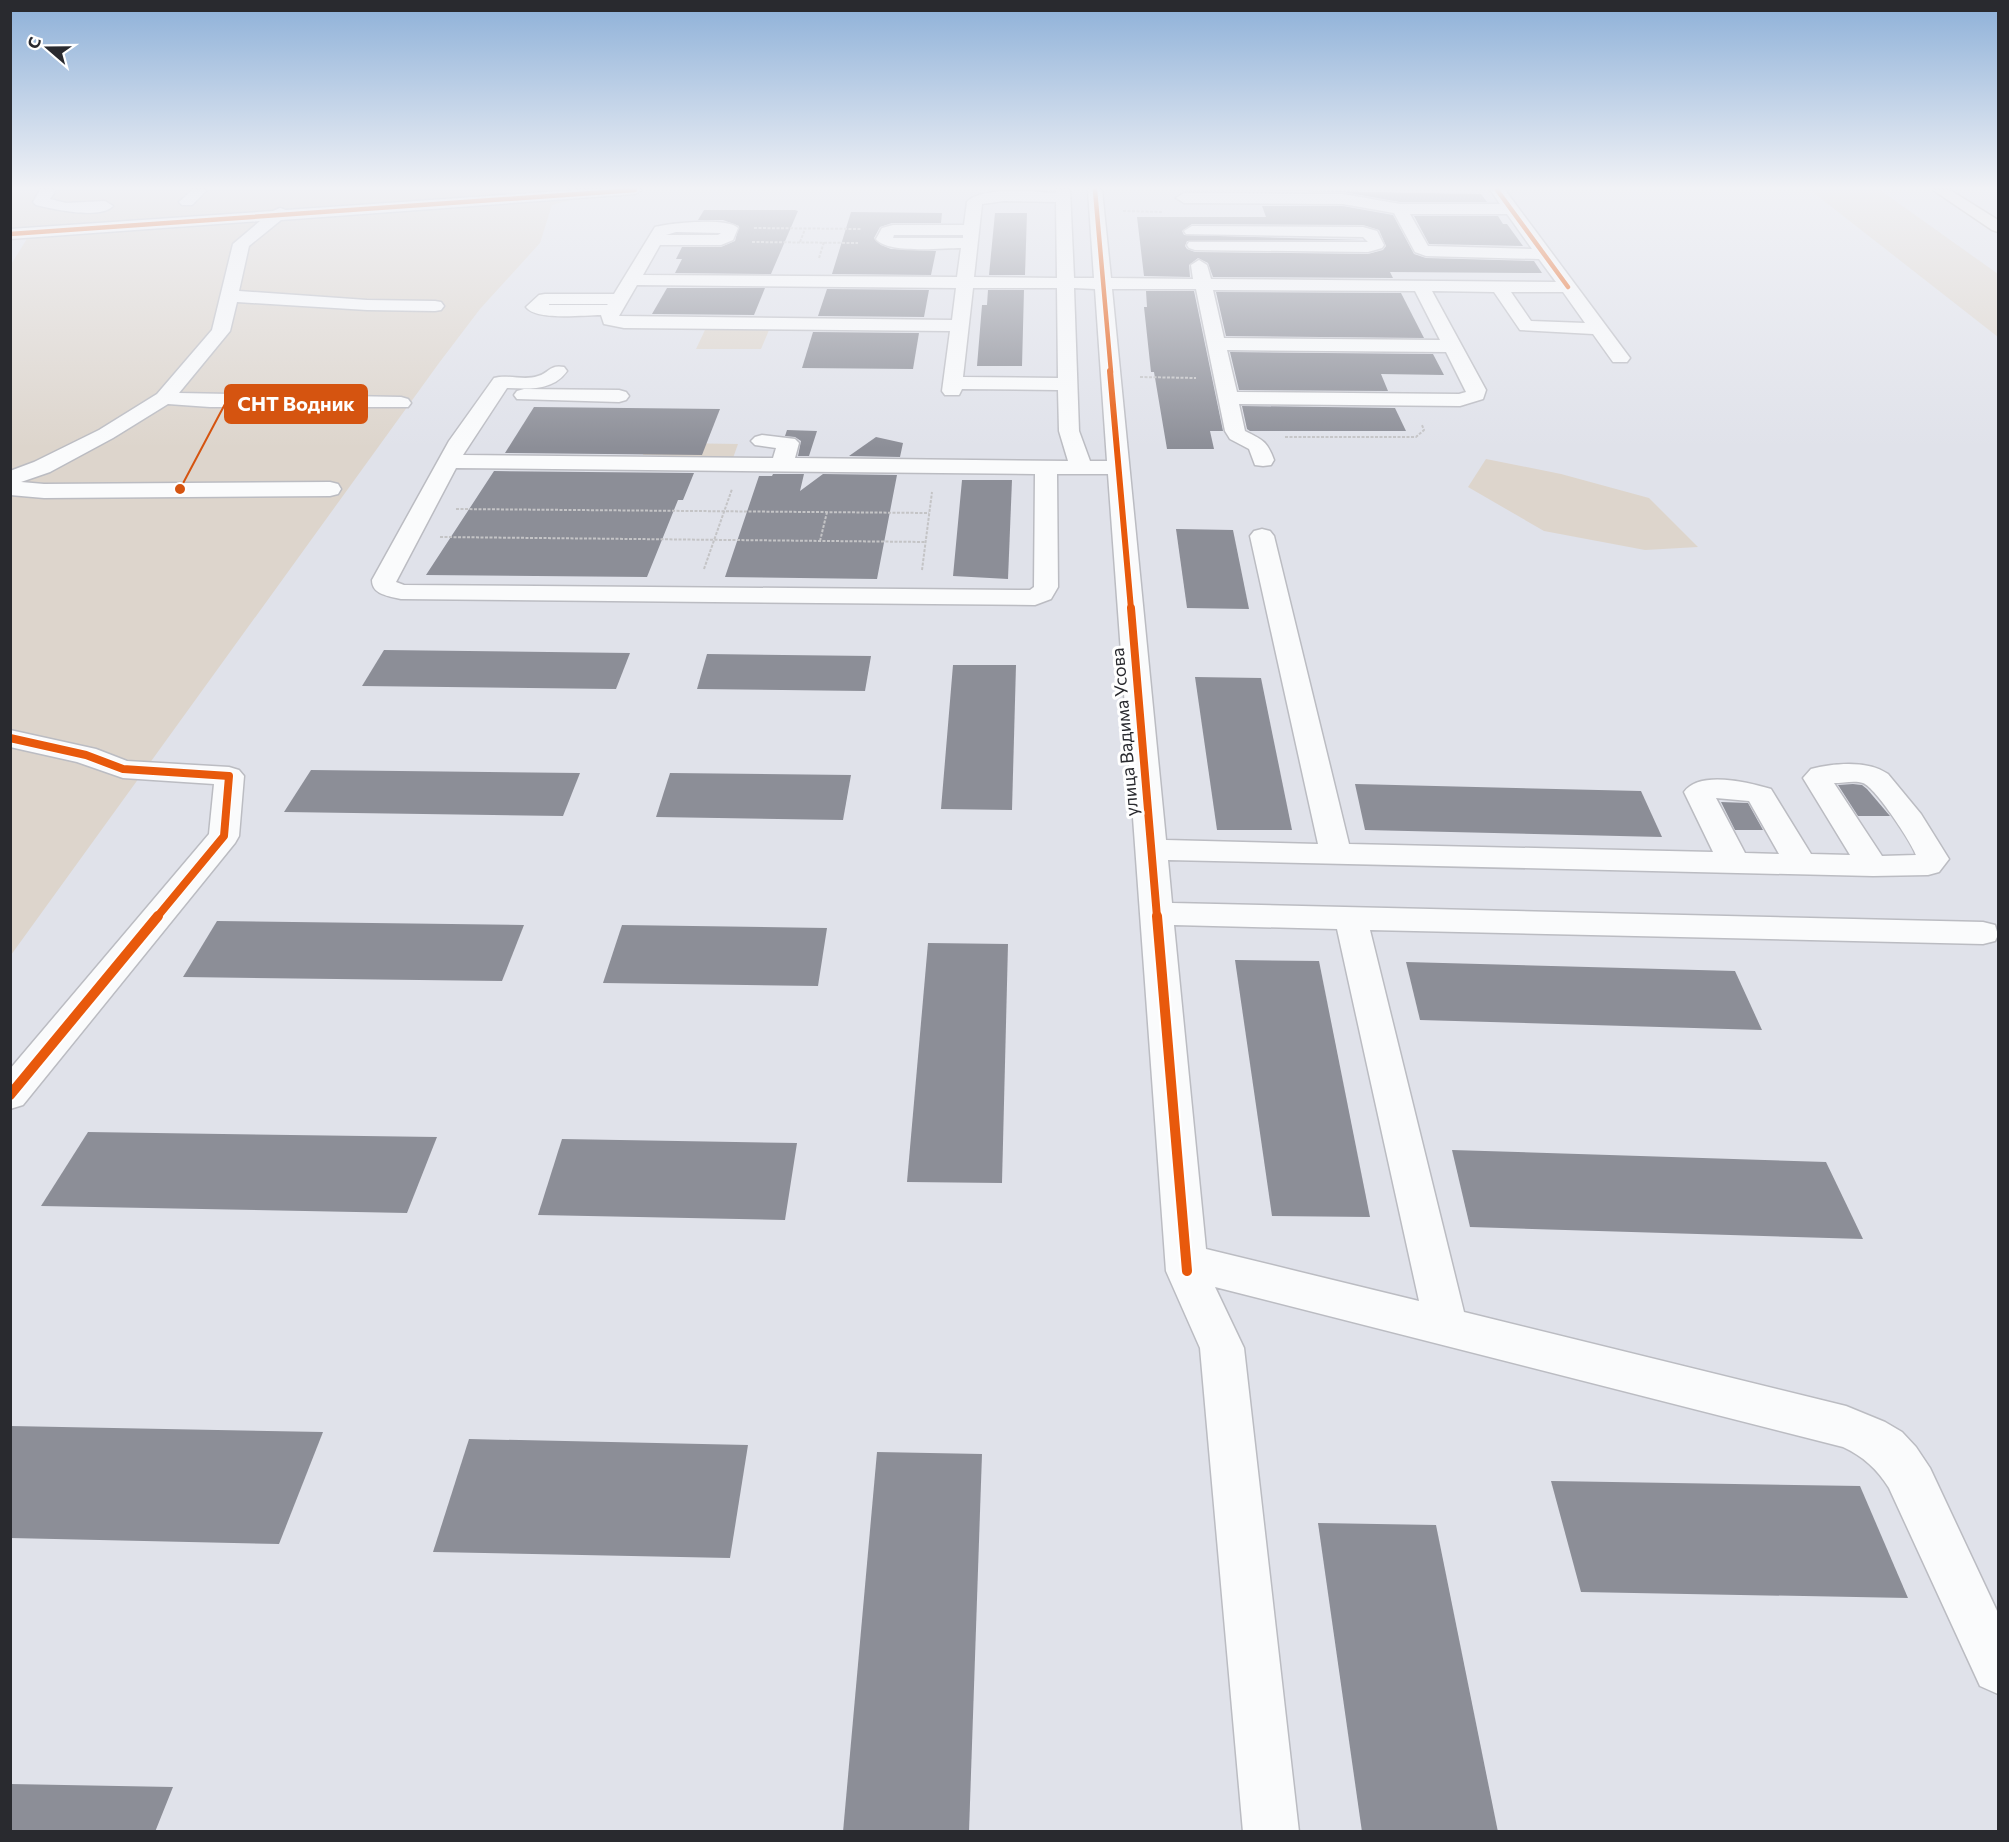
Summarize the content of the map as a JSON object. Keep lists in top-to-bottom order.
{
  "streets": {
    "street": ["улица Вадима Усова"]
  },
  "places": ["СНТ Водник"],
  "north": "left"
}
